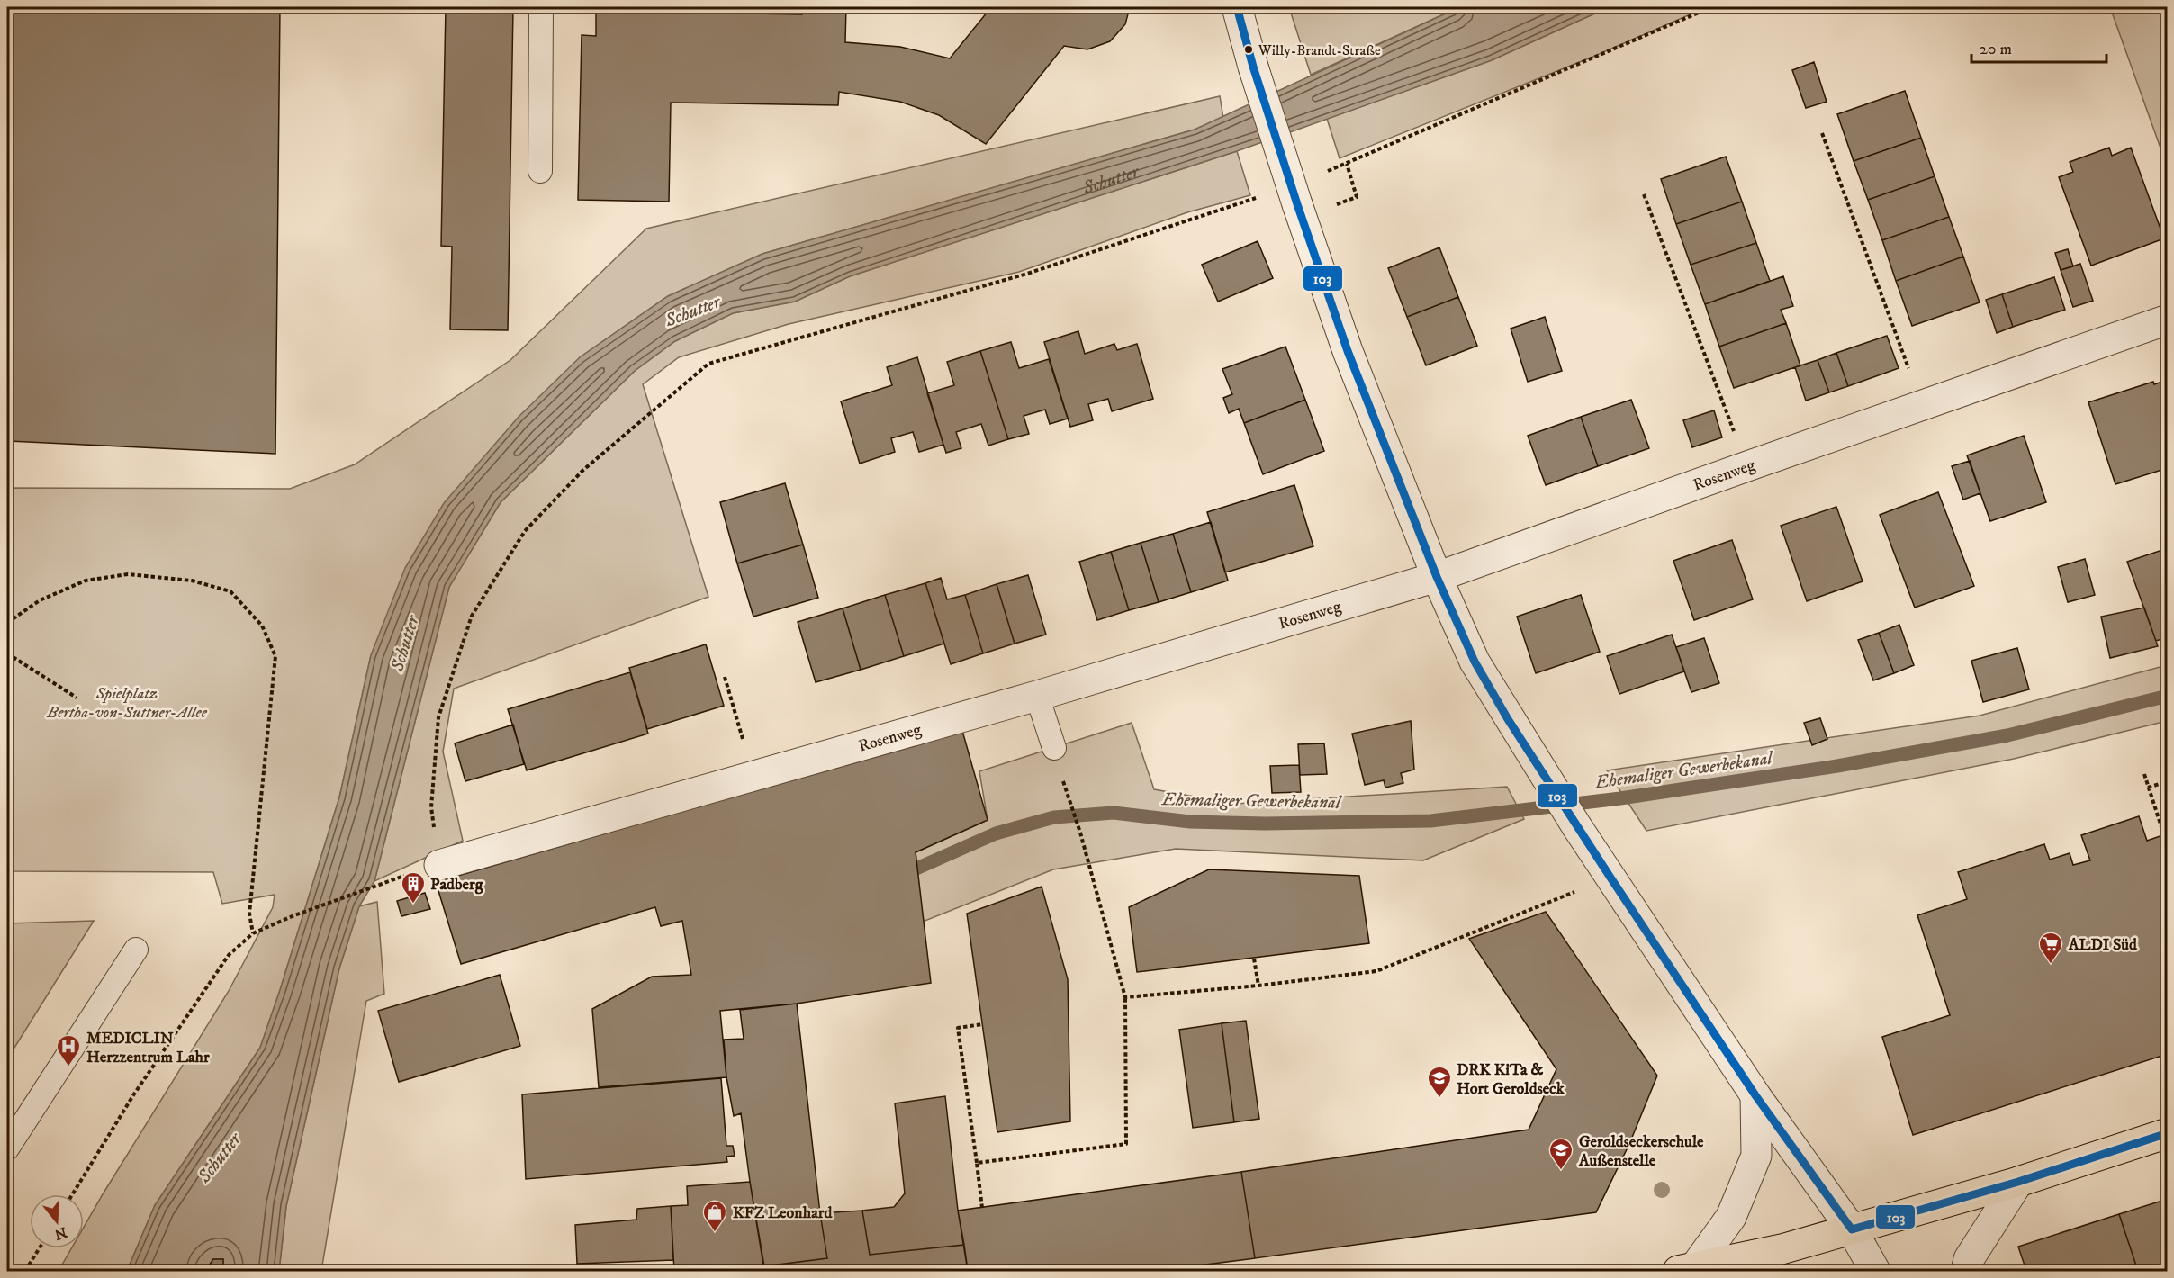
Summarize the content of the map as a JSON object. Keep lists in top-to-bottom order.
{
  "streets": {
    "street": ["Rosenweg"]
  },
  "water": ["Schutter", "Ehemaliger Gewerbekanal"],
  "parks": ["Spielplatz Bertha-von-Suttner-Allee"],
  "places": {
    "other": ["Willy-Brandt-Straße"],
    "building": ["Padberg"],
    "supermarket": ["ALDI Süd"],
    "hospital": ["MEDICLIN Herzzentrum Lahr"],
    "school or university": ["DRK KiTa & Hort Geroldseck", "Geroldseckerschule Außenstelle"],
    "shop": ["KFZ Leonhard"]
  },
  "lines": ["transit line 103"],
  "scale_bar": "20 m",
  "north": "bottom"
}
